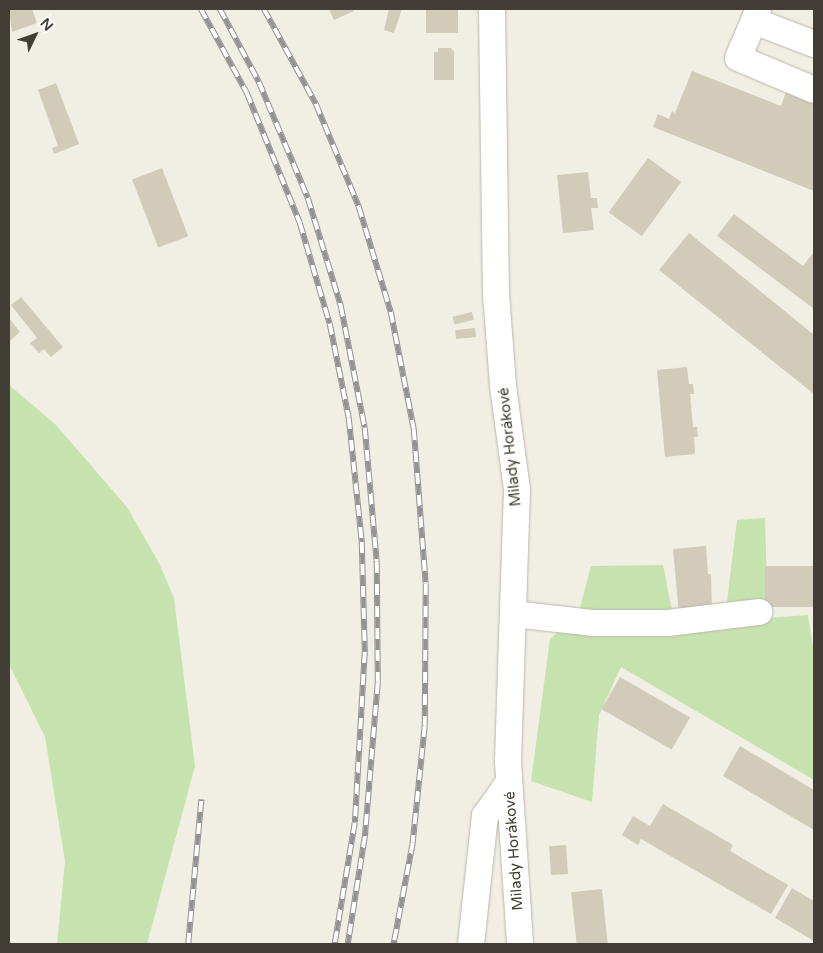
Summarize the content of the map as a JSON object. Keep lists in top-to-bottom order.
{
  "streets": {
    "street": ["Milady Horákové"]
  },
  "north": "top right"
}
